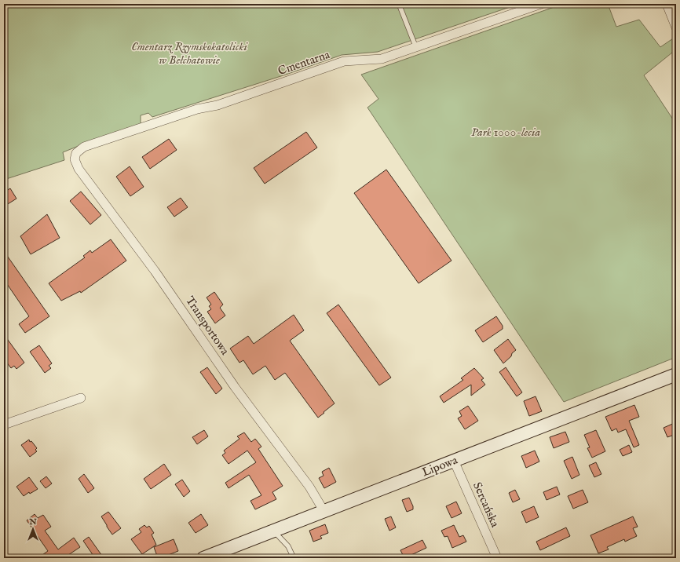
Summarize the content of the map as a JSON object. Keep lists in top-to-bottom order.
{
  "streets": {
    "main road": ["Lipowa"],
    "street": ["Cmentarna", "Transportowa", "Sercańska"]
  },
  "crossings": [
    ["Cmentarna", "Transportowa"],
    ["Transportowa", "Lipowa"],
    ["Lipowa", "Sercańska"]
  ],
  "parks": ["Cmentarz Rzymskokatolicki w Bełchatowie", "Park 1000-lecia"],
  "north": "top"
}
